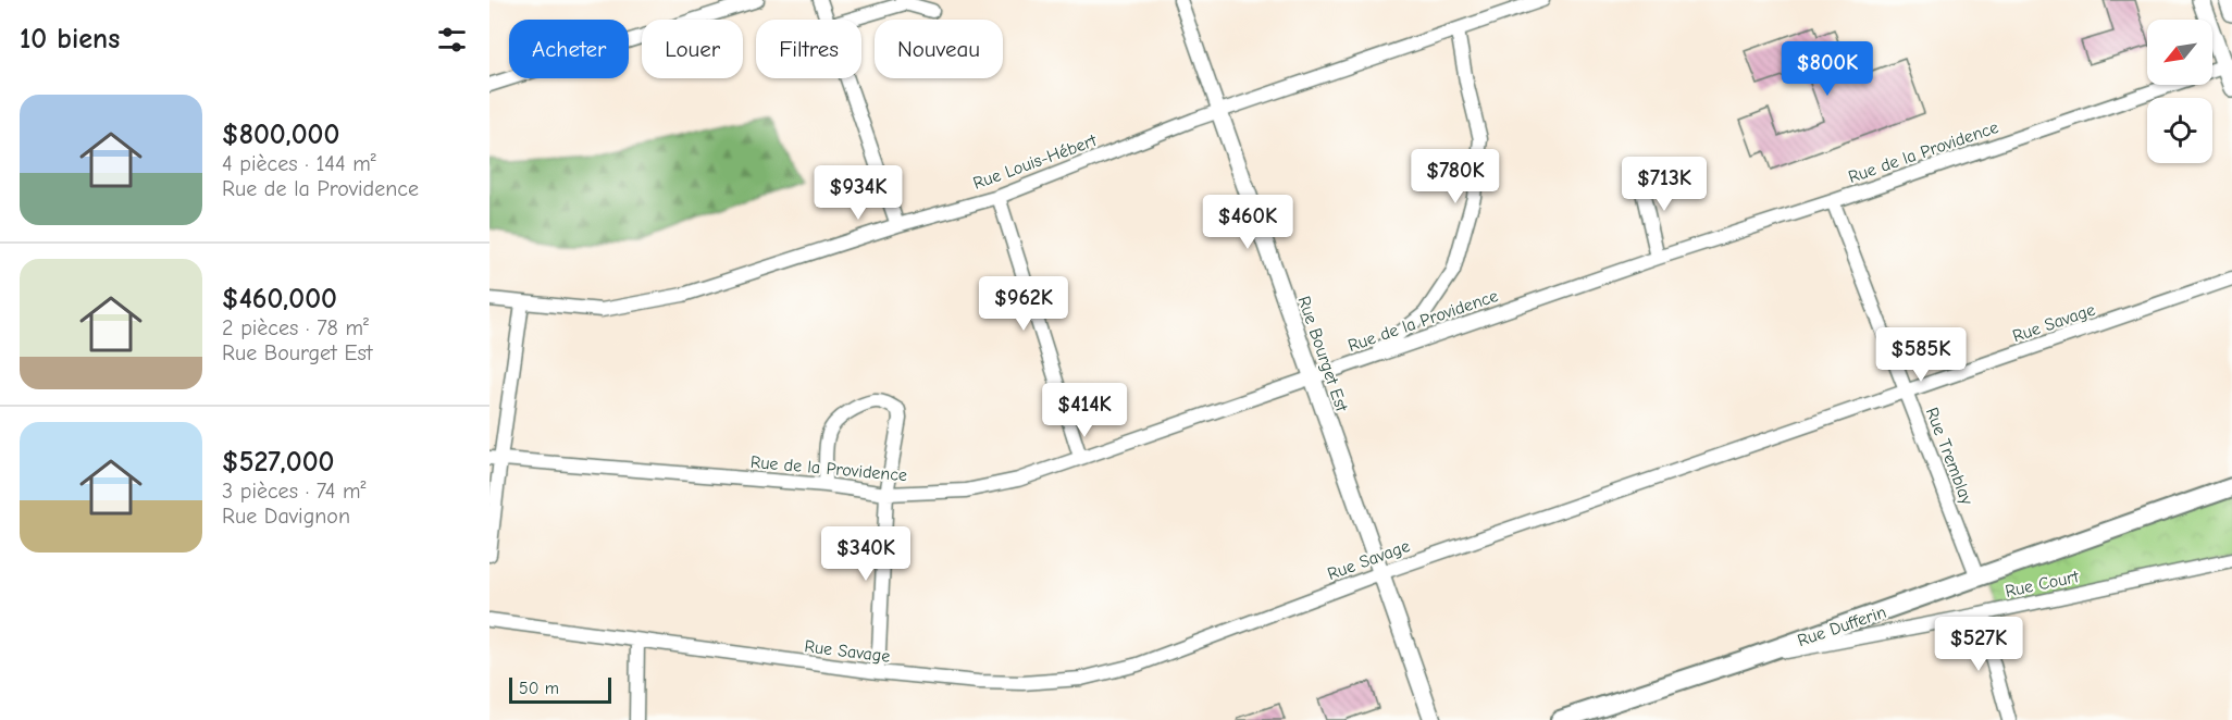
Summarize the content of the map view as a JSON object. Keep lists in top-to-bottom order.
{
  "streets": {
    "main road": ["Rue Dufferin"],
    "street": [
      "Rue de la Providence",
      "Rue Louis-Hébert",
      "Rue Savage",
      "Rue Bourget Est",
      "Rue Tremblay",
      "Rue Court"
    ]
  },
  "crossings": [
    ["Rue de la Providence", "Rue Bourget Est"],
    ["Rue de la Providence", "Rue Tremblay"],
    ["Rue Louis-Hébert", "Rue Bourget Est"],
    ["Rue Savage", "Rue Bourget Est"],
    ["Rue Savage", "Rue Tremblay"],
    ["Rue Tremblay", "Rue Dufferin"],
    ["Rue Court", "Rue Dufferin"]
  ],
  "scale_bar": "50 m",
  "north": "bottom left",
  "page": {
    "heading": "10 biens",
    "chip": [
      "Acheter",
      "Louer",
      "Filtres",
      "Nouveau"
    ],
    "price": [
      "$800K",
      "$780K",
      "$713K",
      "$934K",
      "$460K",
      "$962K",
      "$585K",
      "$414K",
      "$340K",
      "$527K"
    ],
    "list": [
      {
        "name": "$800,000",
        "note": "4 pièces · 144 m² · Rue de la Providence"
      },
      {
        "name": "$460,000",
        "note": "2 pièces · 78 m² · Rue Bourget Est"
      },
      {
        "name": "$527,000",
        "note": "3 pièces · 74 m² · Rue Davignon"
      }
    ],
    "scale": "50 m"
  }
}
